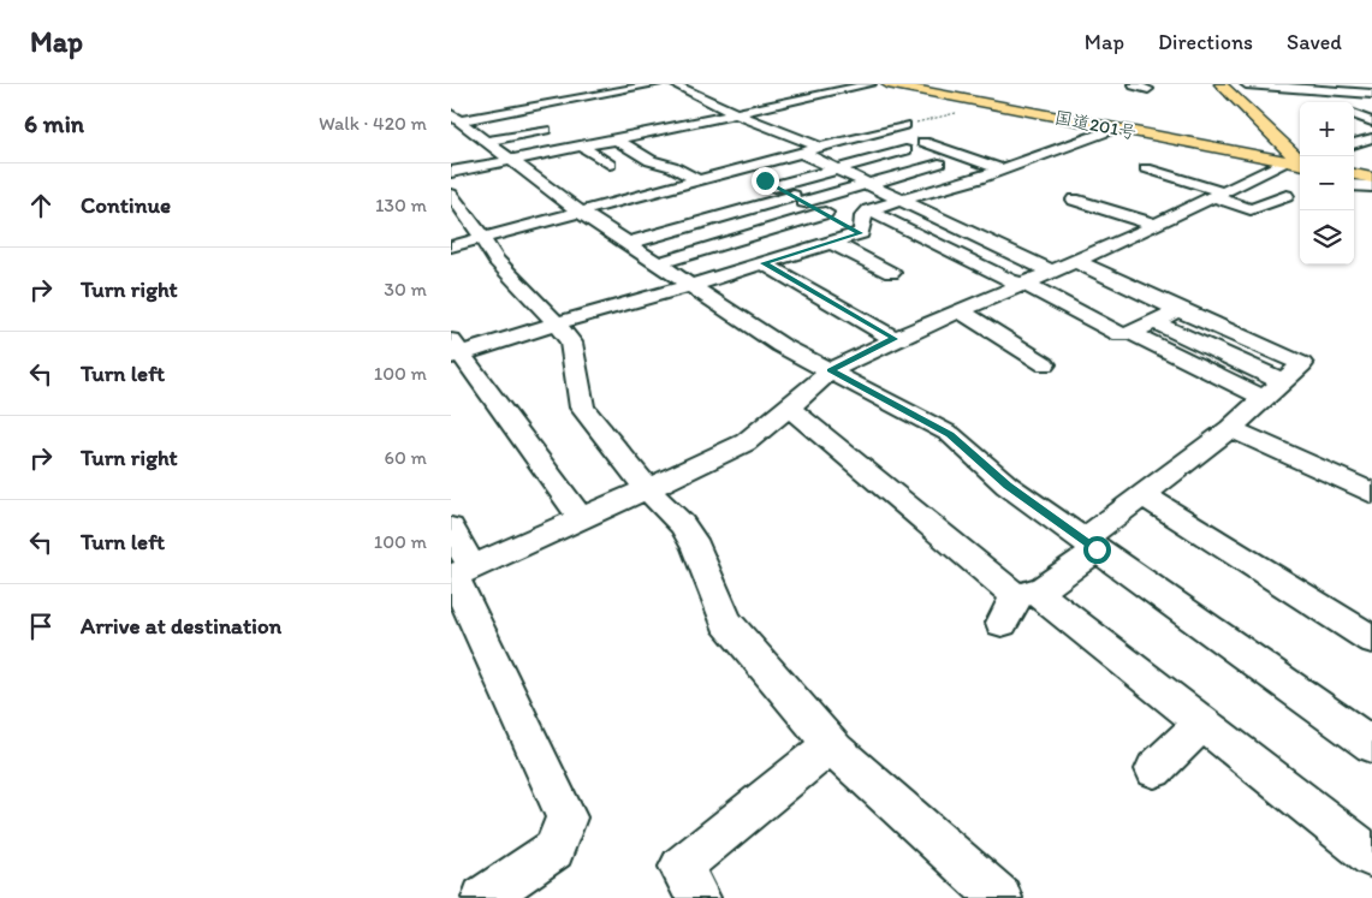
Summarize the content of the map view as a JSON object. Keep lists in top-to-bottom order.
{
  "streets": {
    "main road": ["国道201号"]
  },
  "page": {
    "header": "Map",
    "nav": ["Map", "Directions", "Saved"],
    "heading": ["6 min", "Walk · 420 m"],
    "map_buttons": ["+", "−"],
    "list": [
      ["Continue", "130 m"],
      ["Turn right", "30 m"],
      ["Turn left", "100 m"],
      ["Turn right", "60 m"],
      ["Turn left", "100 m"],
      "Arrive at destination"
    ]
  }
}
